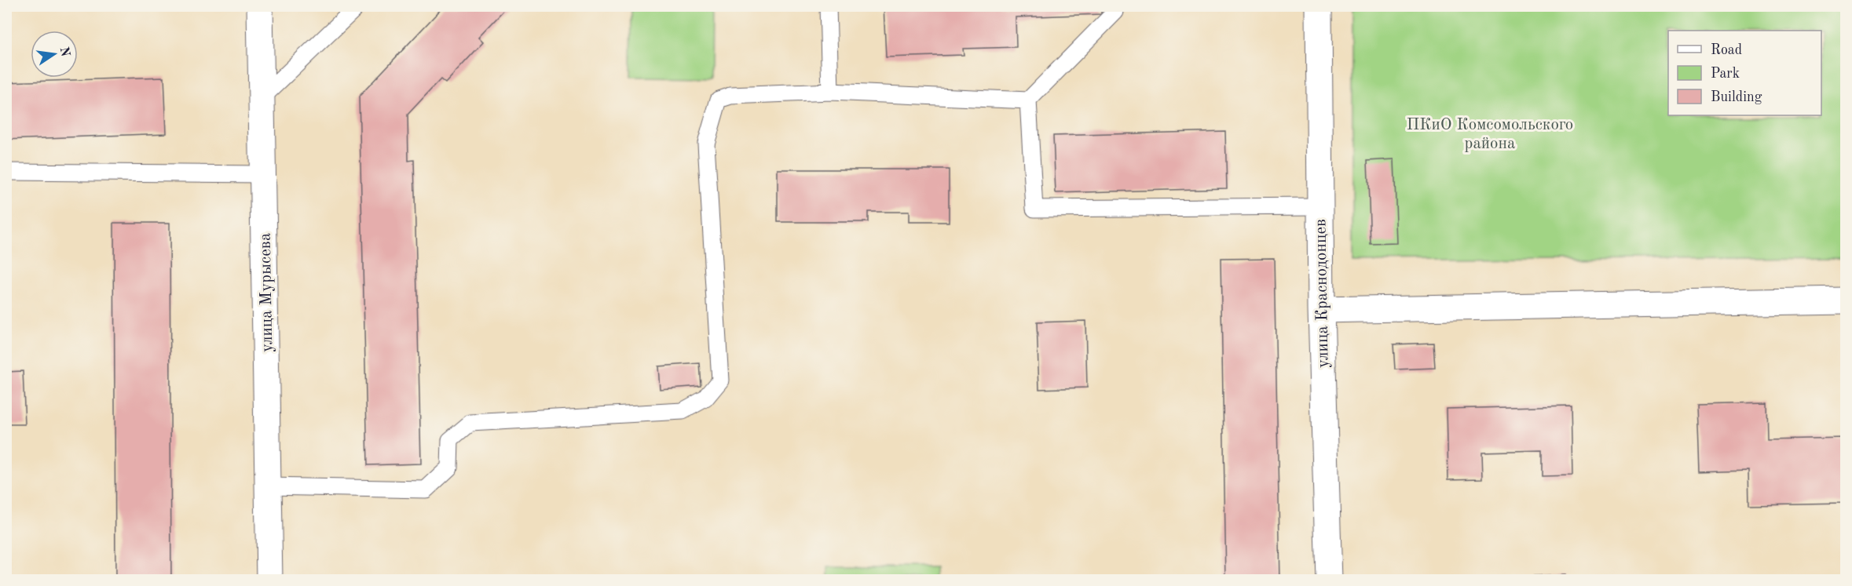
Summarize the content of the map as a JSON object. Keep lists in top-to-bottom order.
{
  "streets": {
    "street": ["улица Мурысева", "улица Краснодонцев"]
  },
  "parks": ["ПКиО Комсомольского района"],
  "legend": ["Road", "Park", "Building"],
  "north": "right"
}
